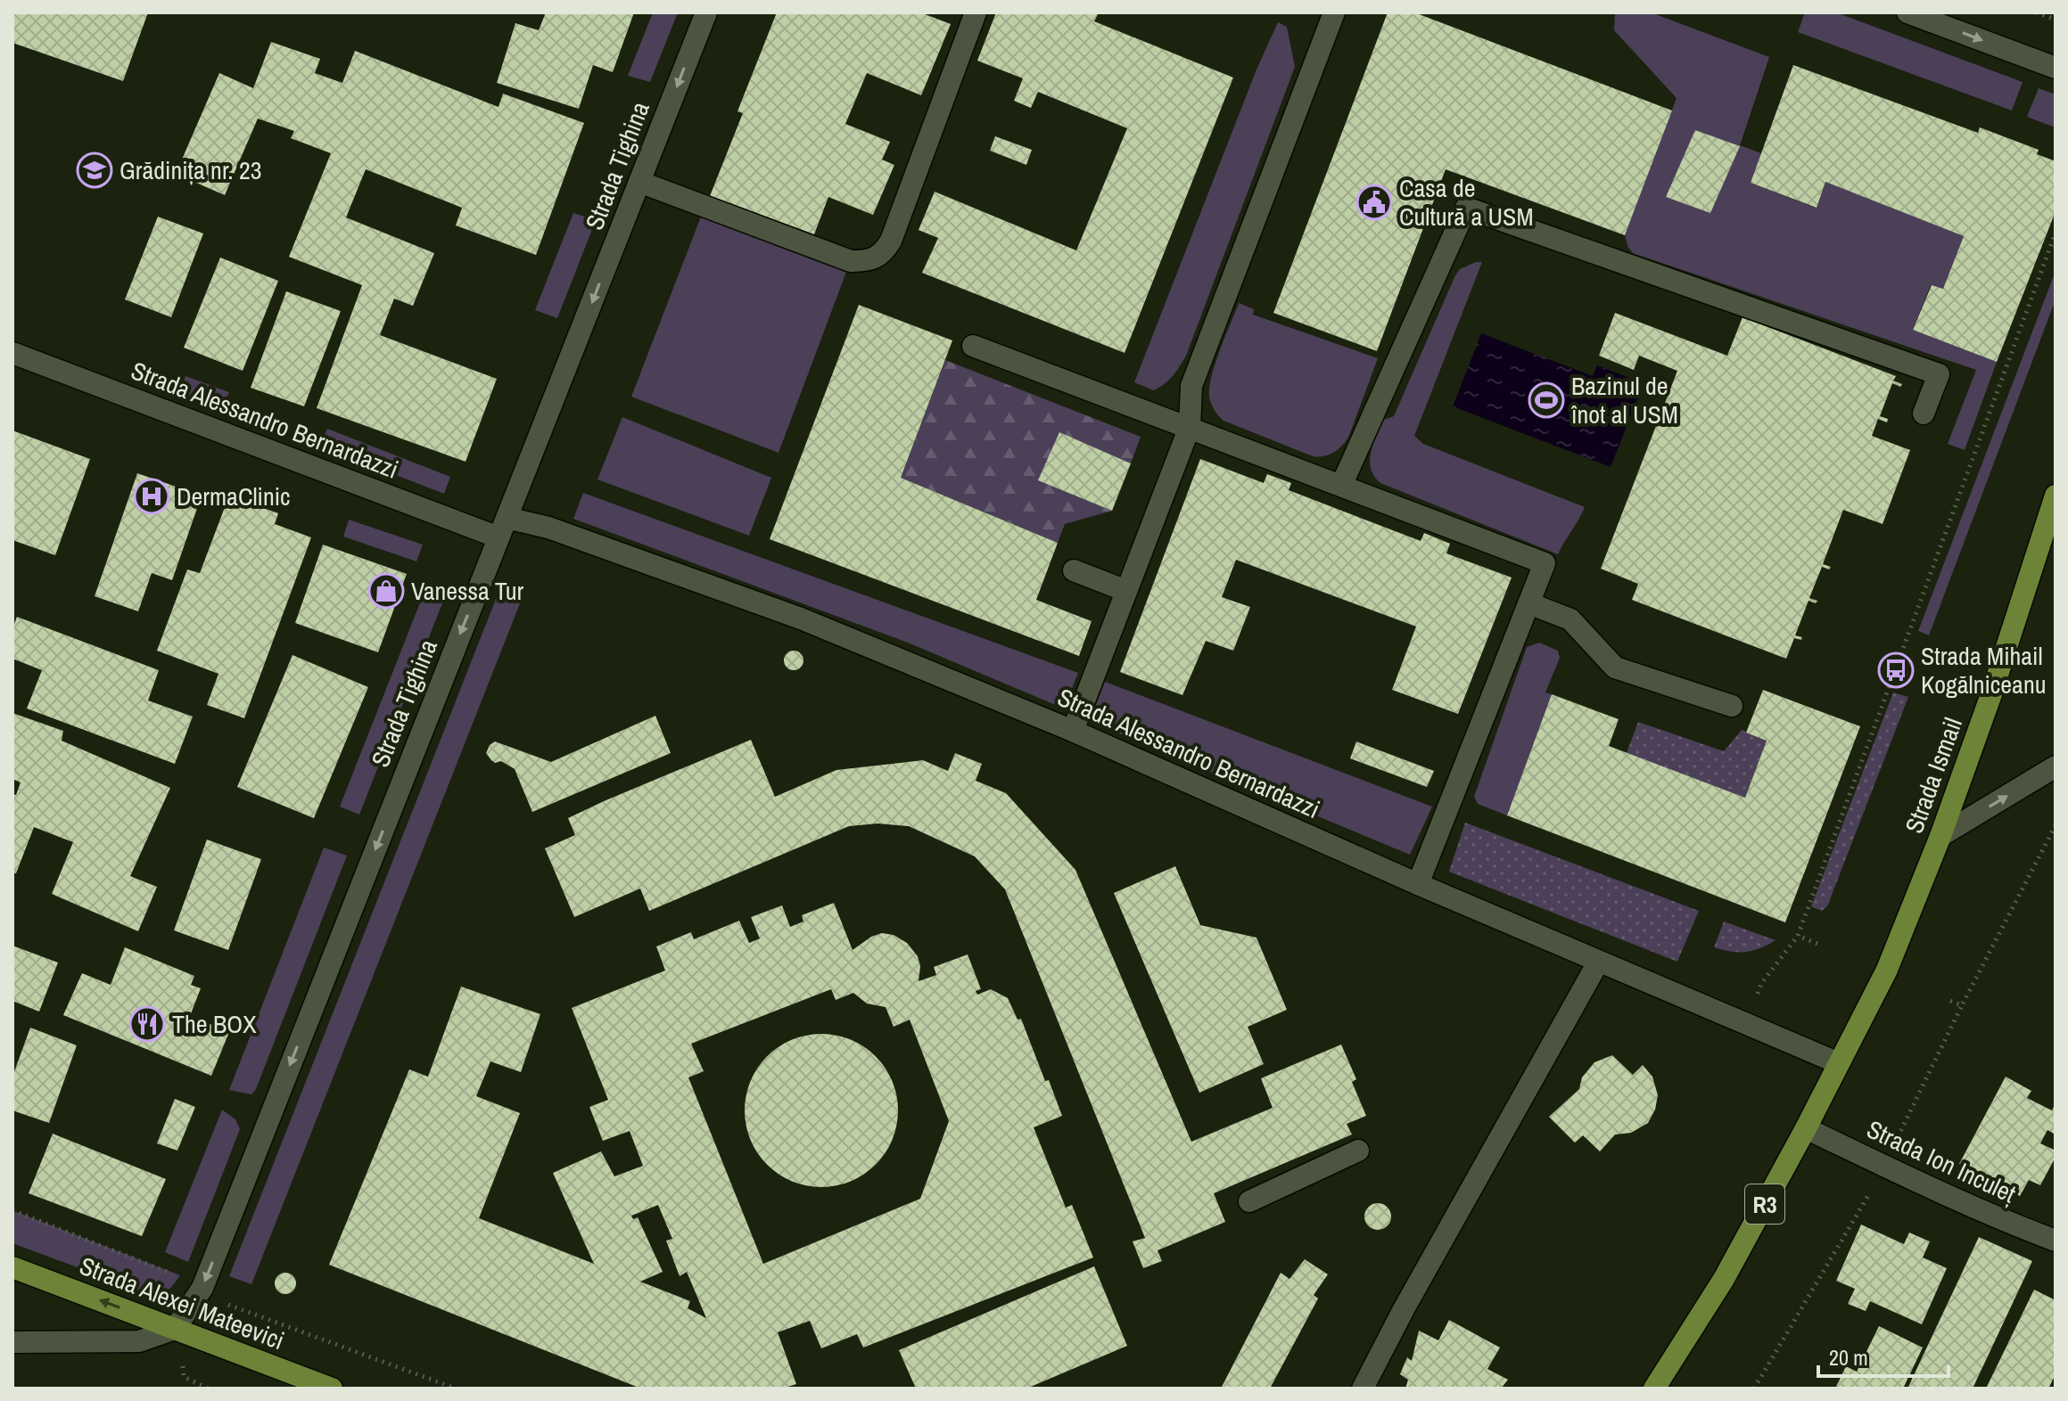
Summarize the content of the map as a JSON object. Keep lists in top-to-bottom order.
{
  "streets": {
    "main road": ["Strada Ismail", "R3", "Strada Alexei Mateevici"],
    "street": ["Strada Tighina", "Strada Alessandro Bernardazzi", "Strada Ion Inculeț"]
  },
  "crossings": [
    ["Strada Tighina", "Strada Alessandro Bernardazzi"],
    ["Strada Tighina", "Strada Alexei Mateevici"],
    ["Strada Alessandro Bernardazzi", "Strada Ismail"],
    ["Strada Alessandro Bernardazzi", "R3"],
    ["Strada Ismail", "R3"],
    ["Strada Ion Inculeț", "R3"]
  ],
  "one_way": ["Strada Tighina", "Strada Alexei Mateevici"],
  "places": {
    "school or university": ["Grădinița nr. 23"],
    "public building": ["Casa de Cultură a USM"],
    "sports": ["Bazinul de înot al USM"],
    "hospital": ["DermaClinic"],
    "shop": ["Vanessa Tur"],
    "bus stop": ["Strada Mihail Kogălniceanu"],
    "restaurant": ["The BOX"]
  },
  "scale_bar": "20 m"
}
